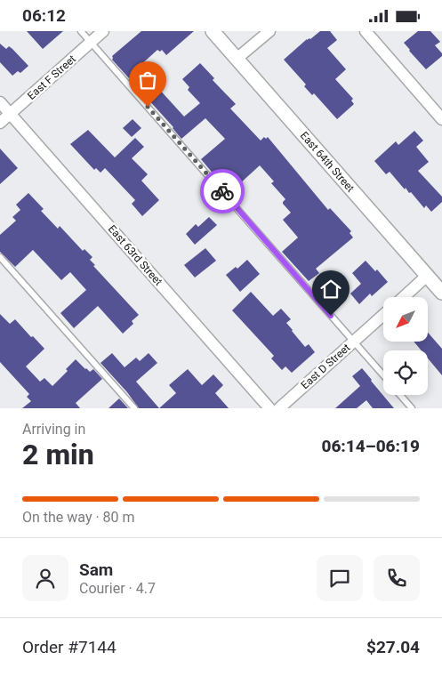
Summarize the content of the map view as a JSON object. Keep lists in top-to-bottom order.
{
  "streets": {
    "street": [
      "East F Street",
      "East 64th Street",
      "East 63rd Street",
      "East D Street"
    ]
  },
  "crossings": [
    ["East F Street", "East 63rd Street"]
  ],
  "north": "bottom left",
  "page": {
    "status": "06:12",
    "heading": ["2 min", "Arriving in", "06:14–06:19"],
    "panel": [
      "Sam",
      "Courier · 4.7",
      "Order #7144",
      "$27.04"
    ],
    "bar": "On the way · 80 m"
  }
}
